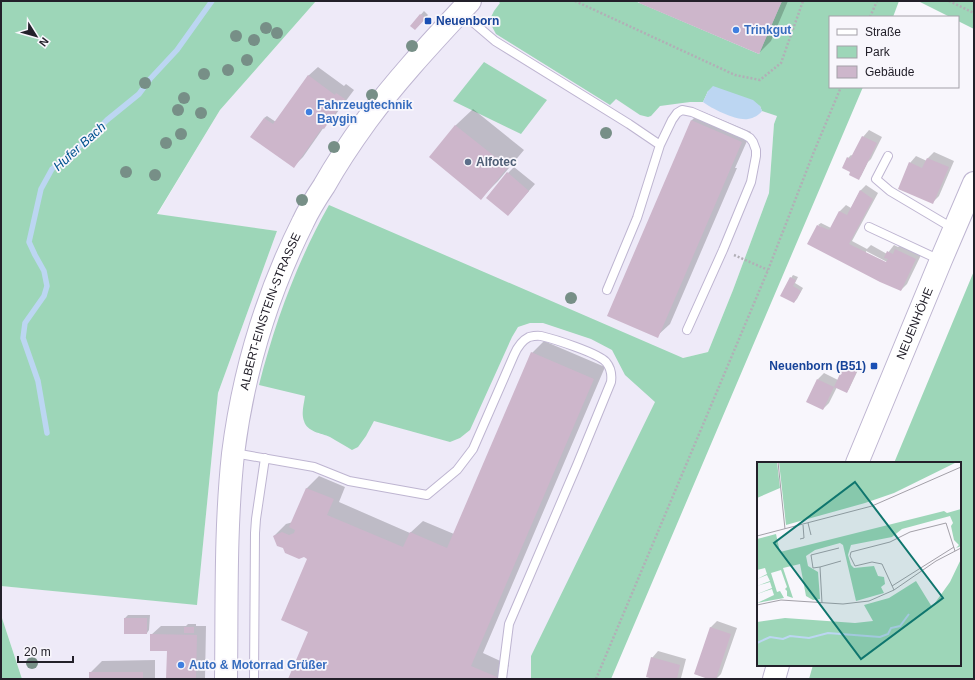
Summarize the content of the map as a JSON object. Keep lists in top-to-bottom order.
{
  "streets": {
    "street": ["ALBERT-EINSTEIN-STRASSE", "NEUENHÖHE"]
  },
  "water": ["Hufer Bach"],
  "places": {
    "transit": ["Neuenborn", "Neuenborn (B51)"],
    "other": [
      "Trinkgut",
      "Fahrzeugtechnik Baygin",
      "Alfotec",
      "Auto & Motorrad Grüßer"
    ]
  },
  "legend": ["Straße", "Park", "Gebäude"],
  "scale_bar": "20 m",
  "north": "bottom right"
}
